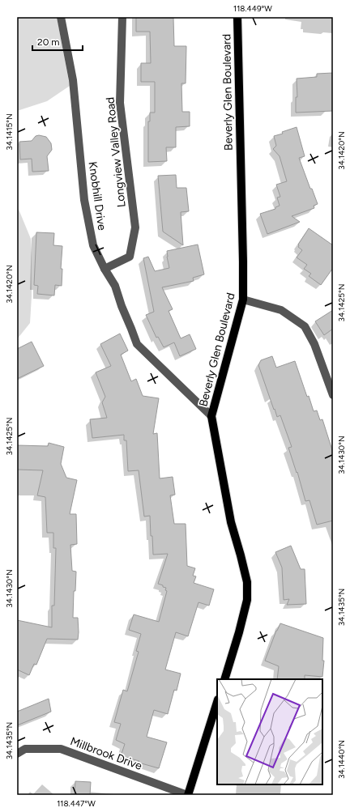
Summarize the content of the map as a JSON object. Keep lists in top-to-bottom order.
{
  "streets": {
    "main road": ["Beverly Glen Boulevard"],
    "street": ["Longview Valley Road", "Knobhill Drive", "Millbrook Drive"]
  },
  "crossings": [
    ["Beverly Glen Boulevard", "Knobhill Drive"],
    ["Longview Valley Road", "Knobhill Drive"]
  ],
  "scale_bar": "20 m",
  "coordinates": [
    "118.449°W",
    "34.1415°N",
    "34.1420°N",
    "34.1425°N",
    "34.1430°N",
    "34.1435°N",
    "34.1440°N",
    "118.447°W"
  ]
}
